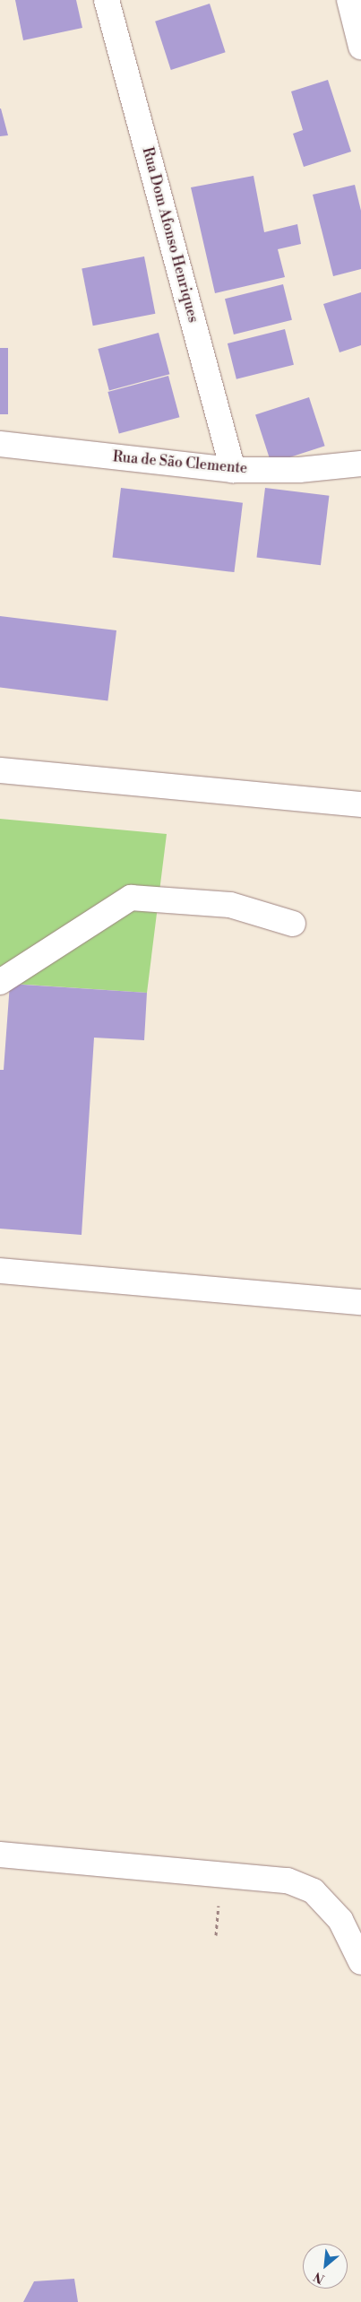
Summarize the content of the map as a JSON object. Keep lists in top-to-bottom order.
{
  "streets": {
    "street": ["Rua Dom Afonso Henriques", "Rua de São Clemente"]
  },
  "crossings": [
    ["Rua Dom Afonso Henriques", "Rua de São Clemente"]
  ],
  "north": "bottom left"
}
